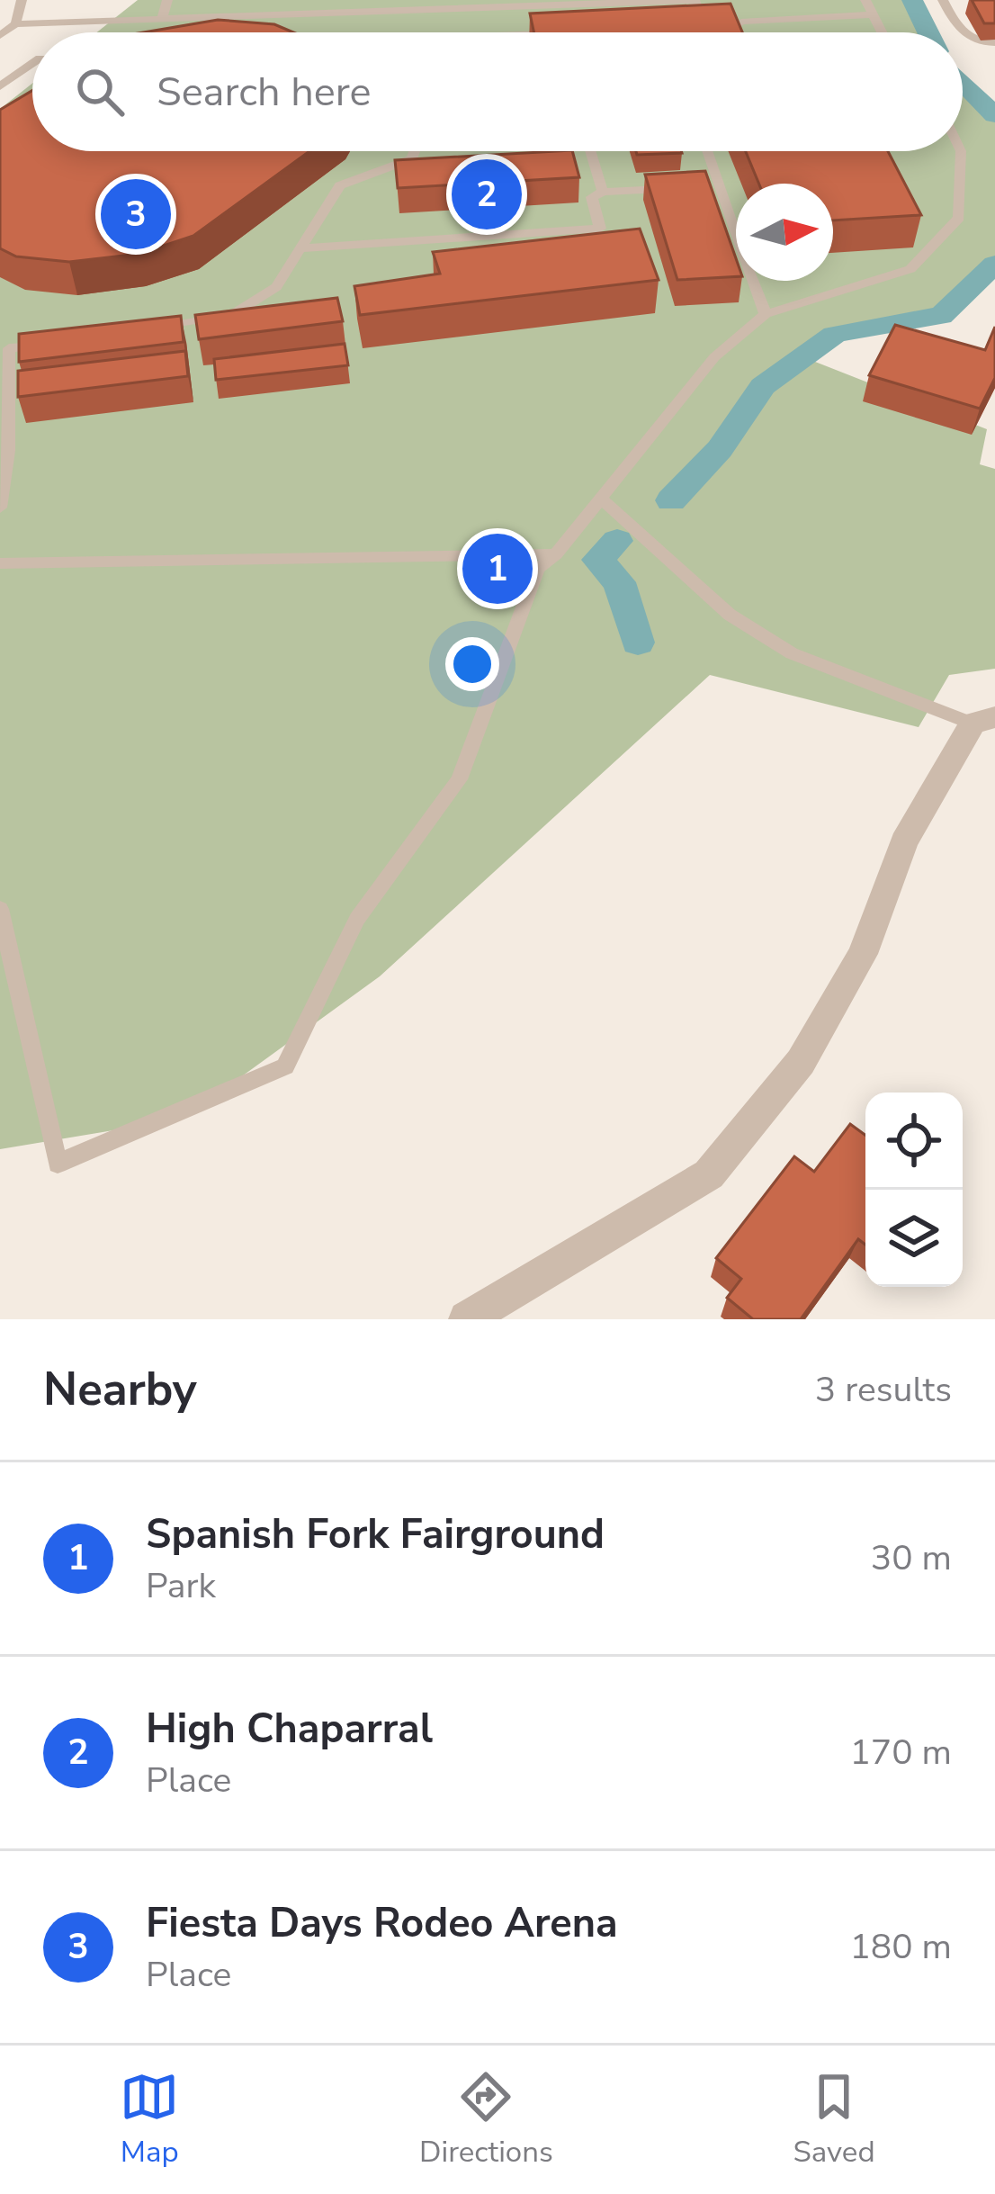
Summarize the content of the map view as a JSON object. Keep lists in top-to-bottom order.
{
  "north": "right",
  "page": {
    "search": "Search here",
    "pins": ["2", "3", "1"],
    "heading": ["Nearby", "3 results"],
    "list": [
      {
        "mark": "1",
        "name": "Spanish Fork Fairground",
        "note": "Park",
        "value": "30 m"
      },
      {
        "mark": "2",
        "name": "High Chaparral",
        "note": "Place",
        "value": "170 m"
      },
      {
        "mark": "3",
        "name": "Fiesta Days Rodeo Arena",
        "note": "Place",
        "value": "180 m"
      }
    ],
    "nav": ["Map", "Directions", "Saved"]
  }
}
